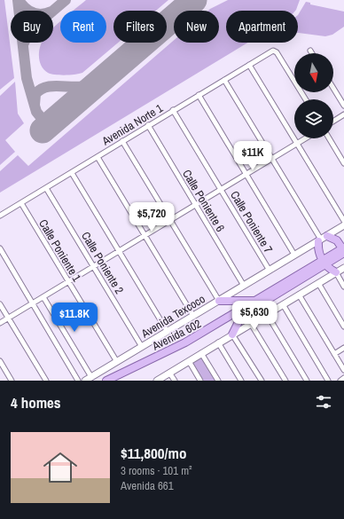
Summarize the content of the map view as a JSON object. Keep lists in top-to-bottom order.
{
  "streets": {
    "main road": ["Avenida Texcoco", "Avenida 602"],
    "street": [
      "Avenida Norte 1",
      "Calle Poniente 6",
      "Calle Poniente 7",
      "Calle Poniente 1",
      "Calle Poniente 2"
    ]
  },
  "crossings": [
    ["Avenida Norte 1", "Calle Poniente 6"],
    ["Avenida Norte 1", "Calle Poniente 7"],
    ["Avenida Norte 1", "Calle Poniente 1"],
    ["Avenida Norte 1", "Calle Poniente 2"],
    ["Calle Poniente 6", "Avenida Texcoco"],
    ["Calle Poniente 7", "Avenida Texcoco"],
    ["Calle Poniente 1", "Avenida Texcoco"],
    ["Calle Poniente 2", "Avenida Texcoco"]
  ],
  "north": "bottom",
  "page": {
    "chip": [
      "Buy",
      "Rent",
      "Filters",
      "New",
      "Apartment"
    ],
    "price": [
      "$11K",
      "$5,720",
      "$5,630",
      "$11.8K"
    ],
    "heading": "4 homes",
    "list": [
      {
        "name": "$11,800/mo",
        "note": "3 rooms · 101 m² · Avenida 661"
      }
    ]
  }
}
